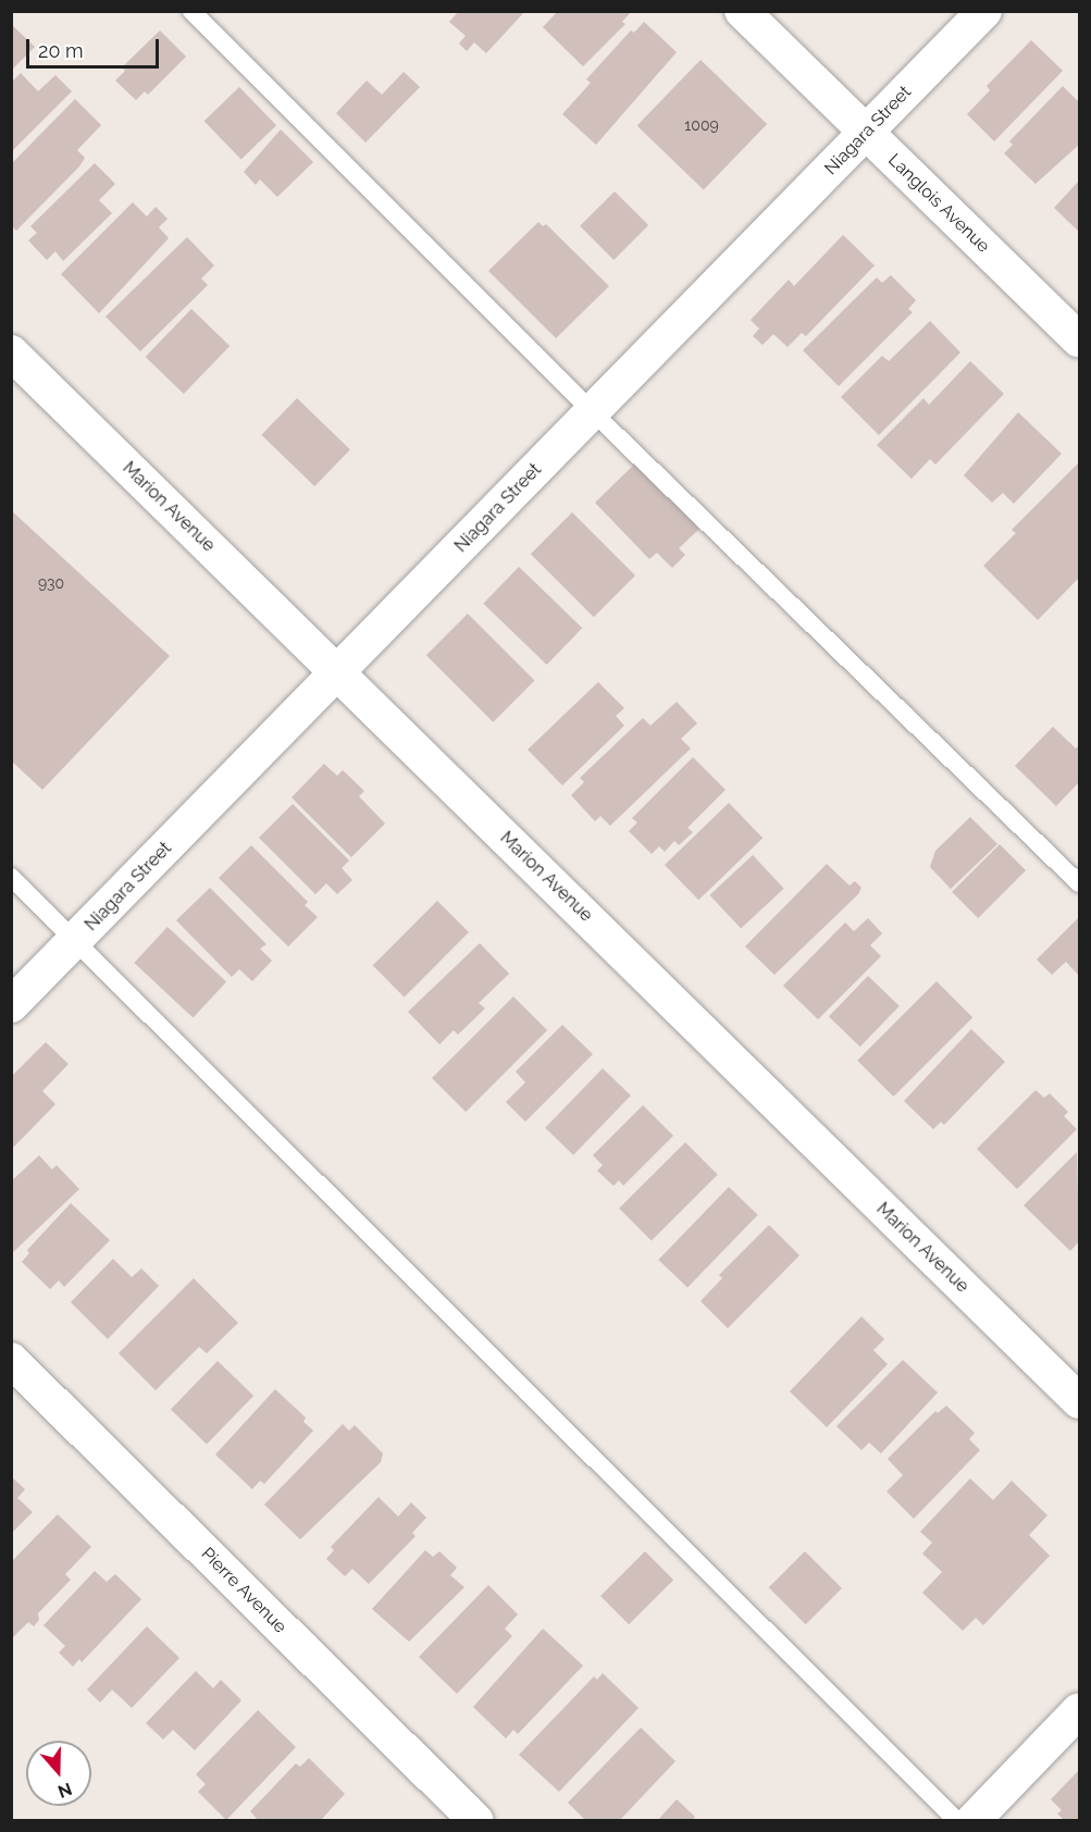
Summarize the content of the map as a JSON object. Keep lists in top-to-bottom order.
{
  "streets": {
    "street": [
      "Niagara Street",
      "Langlois Avenue",
      "Marion Avenue",
      "Pierre Avenue"
    ]
  },
  "crossings": [
    ["Niagara Street", "Langlois Avenue"],
    ["Niagara Street", "Marion Avenue"]
  ],
  "house_numbers": ["1009", "930"],
  "scale_bar": "20 m",
  "north": "bottom"
}
